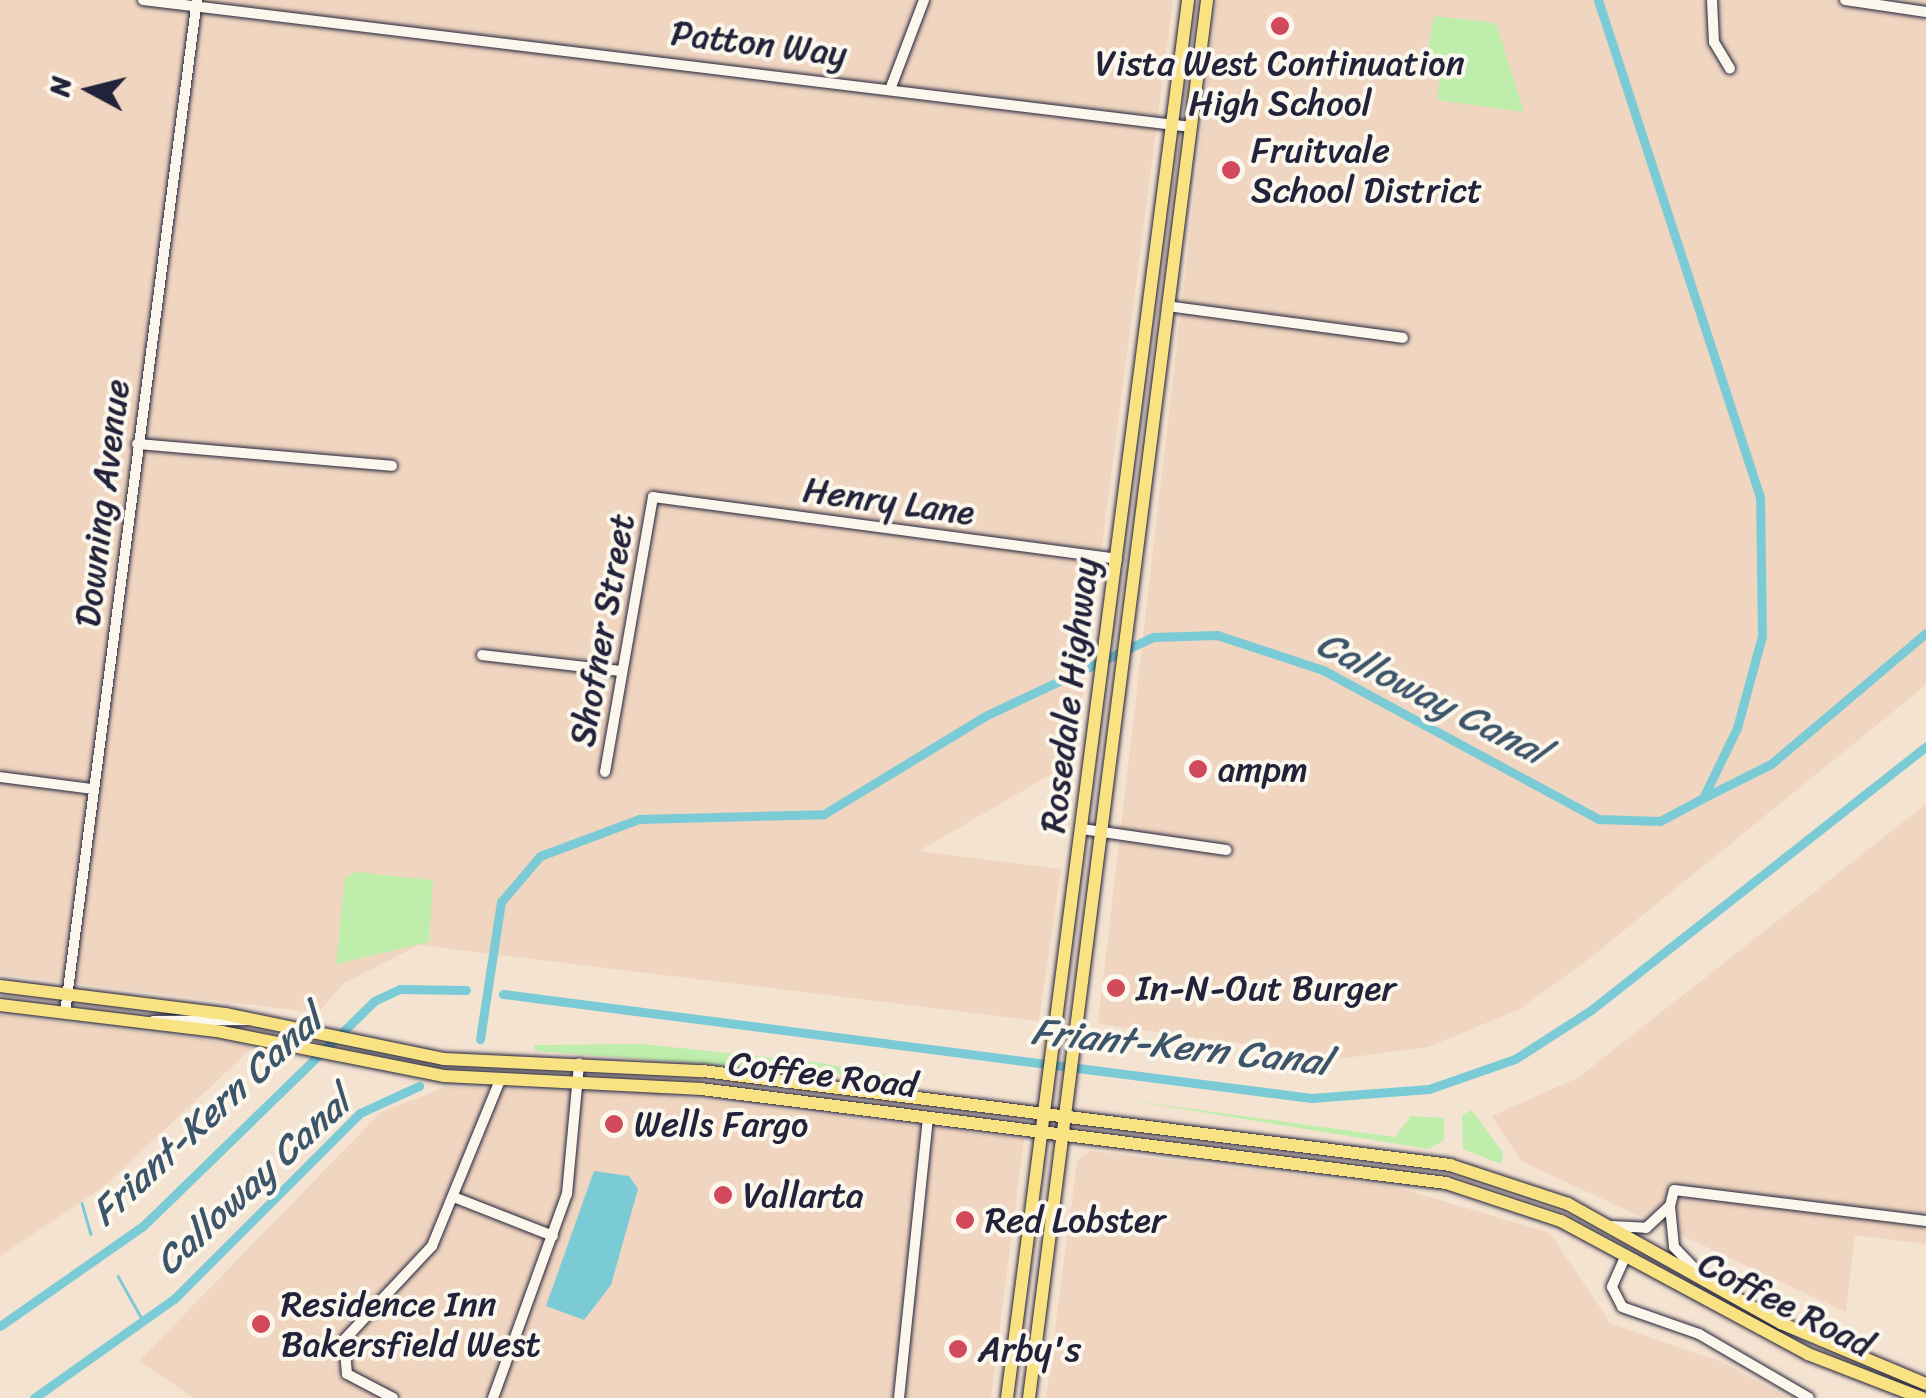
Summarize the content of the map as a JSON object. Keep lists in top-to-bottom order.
{
  "streets": {
    "main road": ["Rosedale Highway", "Coffee Road"],
    "street": [
      "Patton Way",
      "Henry Lane",
      "Downing Avenue",
      "Shofner Street"
    ]
  },
  "crossings": [
    ["Patton Way", "Downing Avenue"],
    ["Patton Way", "Rosedale Highway"],
    ["Henry Lane", "Shofner Street"],
    ["Henry Lane", "Rosedale Highway"],
    ["Downing Avenue", "Coffee Road"],
    ["Rosedale Highway", "Coffee Road"]
  ],
  "water": ["Calloway Canal", "Friant-Kern Canal"],
  "places": [
    "Vista West Continuation High School",
    "Fruitvale School District",
    "ampm",
    "In-N-Out Burger",
    "Wells Fargo",
    "Vallarta",
    "Red Lobster",
    "Residence Inn Bakersfield West",
    "Arby's"
  ],
  "north": "left"
}
